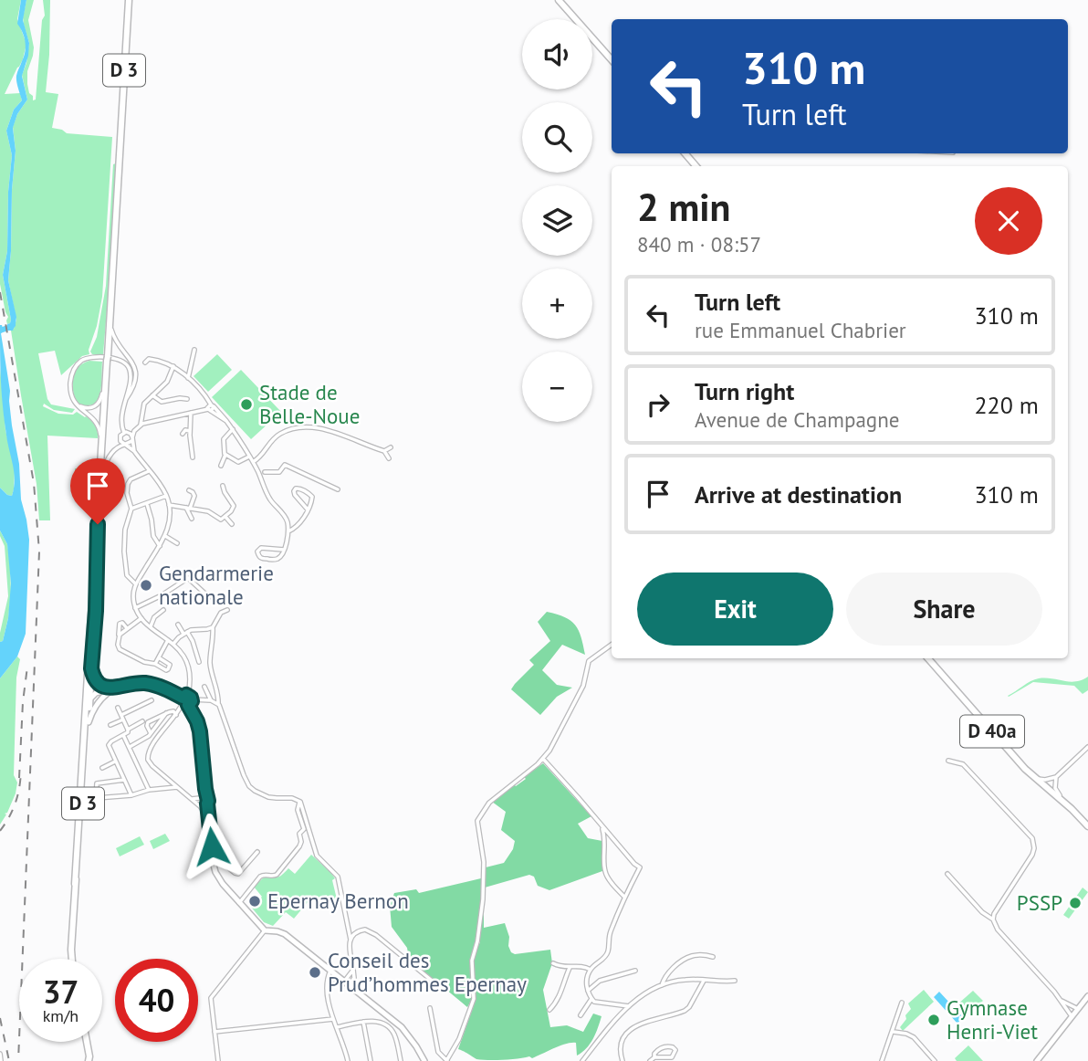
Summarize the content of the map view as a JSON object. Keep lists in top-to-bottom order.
{
  "streets": {
    "main road": ["D 3", "D 40a"]
  },
  "places": [
    "Stade de Belle-Noue",
    "Gendarmerie nationale",
    "Epernay Bernon",
    "PSSP",
    "Conseil des Prud’hommes Epernay",
    "Gymnase Henri-Viet"
  ],
  "page": {
    "map_buttons": ["+", "−"],
    "turn": ["310 m", "Turn left"],
    "heading": ["2 min", "840 m · 08:57"],
    "list": [
      {
        "name": "Turn left",
        "note": "rue Emmanuel Chabrier",
        "value": "310 m"
      },
      {
        "name": "Turn right",
        "note": "Avenue de Champagne",
        "value": "220 m"
      },
      {
        "name": "Arrive at destination",
        "value": "310 m"
      }
    ],
    "buttons": ["Exit", "Share"],
    "speed": "37 km/h",
    "limit": "40"
  }
}
